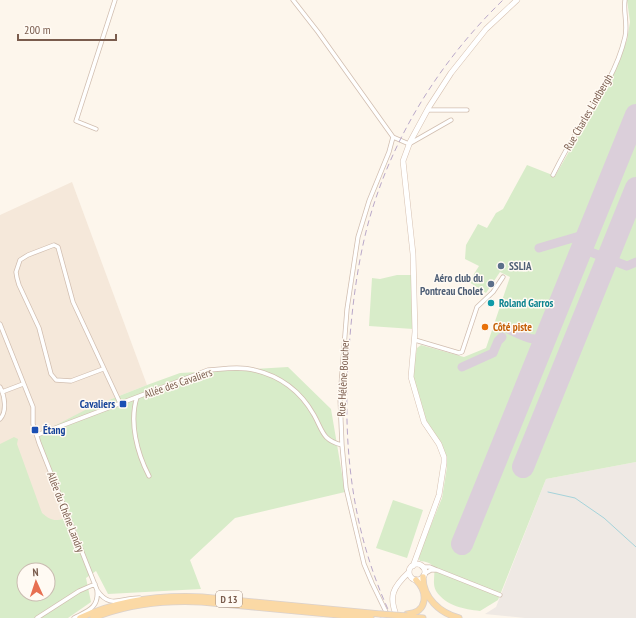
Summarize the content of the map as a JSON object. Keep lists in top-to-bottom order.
{
  "streets": {
    "main road": ["D 13"],
    "street": [
      "Rue Charles Lindbergh",
      "Rue Hélène Boucher",
      "Allée des Cavaliers",
      "Allée du Chêne Landry"
    ]
  },
  "crossings": [
    ["Rue Hélène Boucher", "Allée des Cavaliers"],
    ["Allée des Cavaliers", "Allée du Chêne Landry"]
  ],
  "places": {
    "other": [
      "SSLIA",
      "Aéro club du Pontreau Cholet",
      "Roland Garros",
      "Côté piste"
    ],
    "transit": ["Cavaliers", "Étang"]
  },
  "scale_bar": "200 m",
  "north": "top"
}
